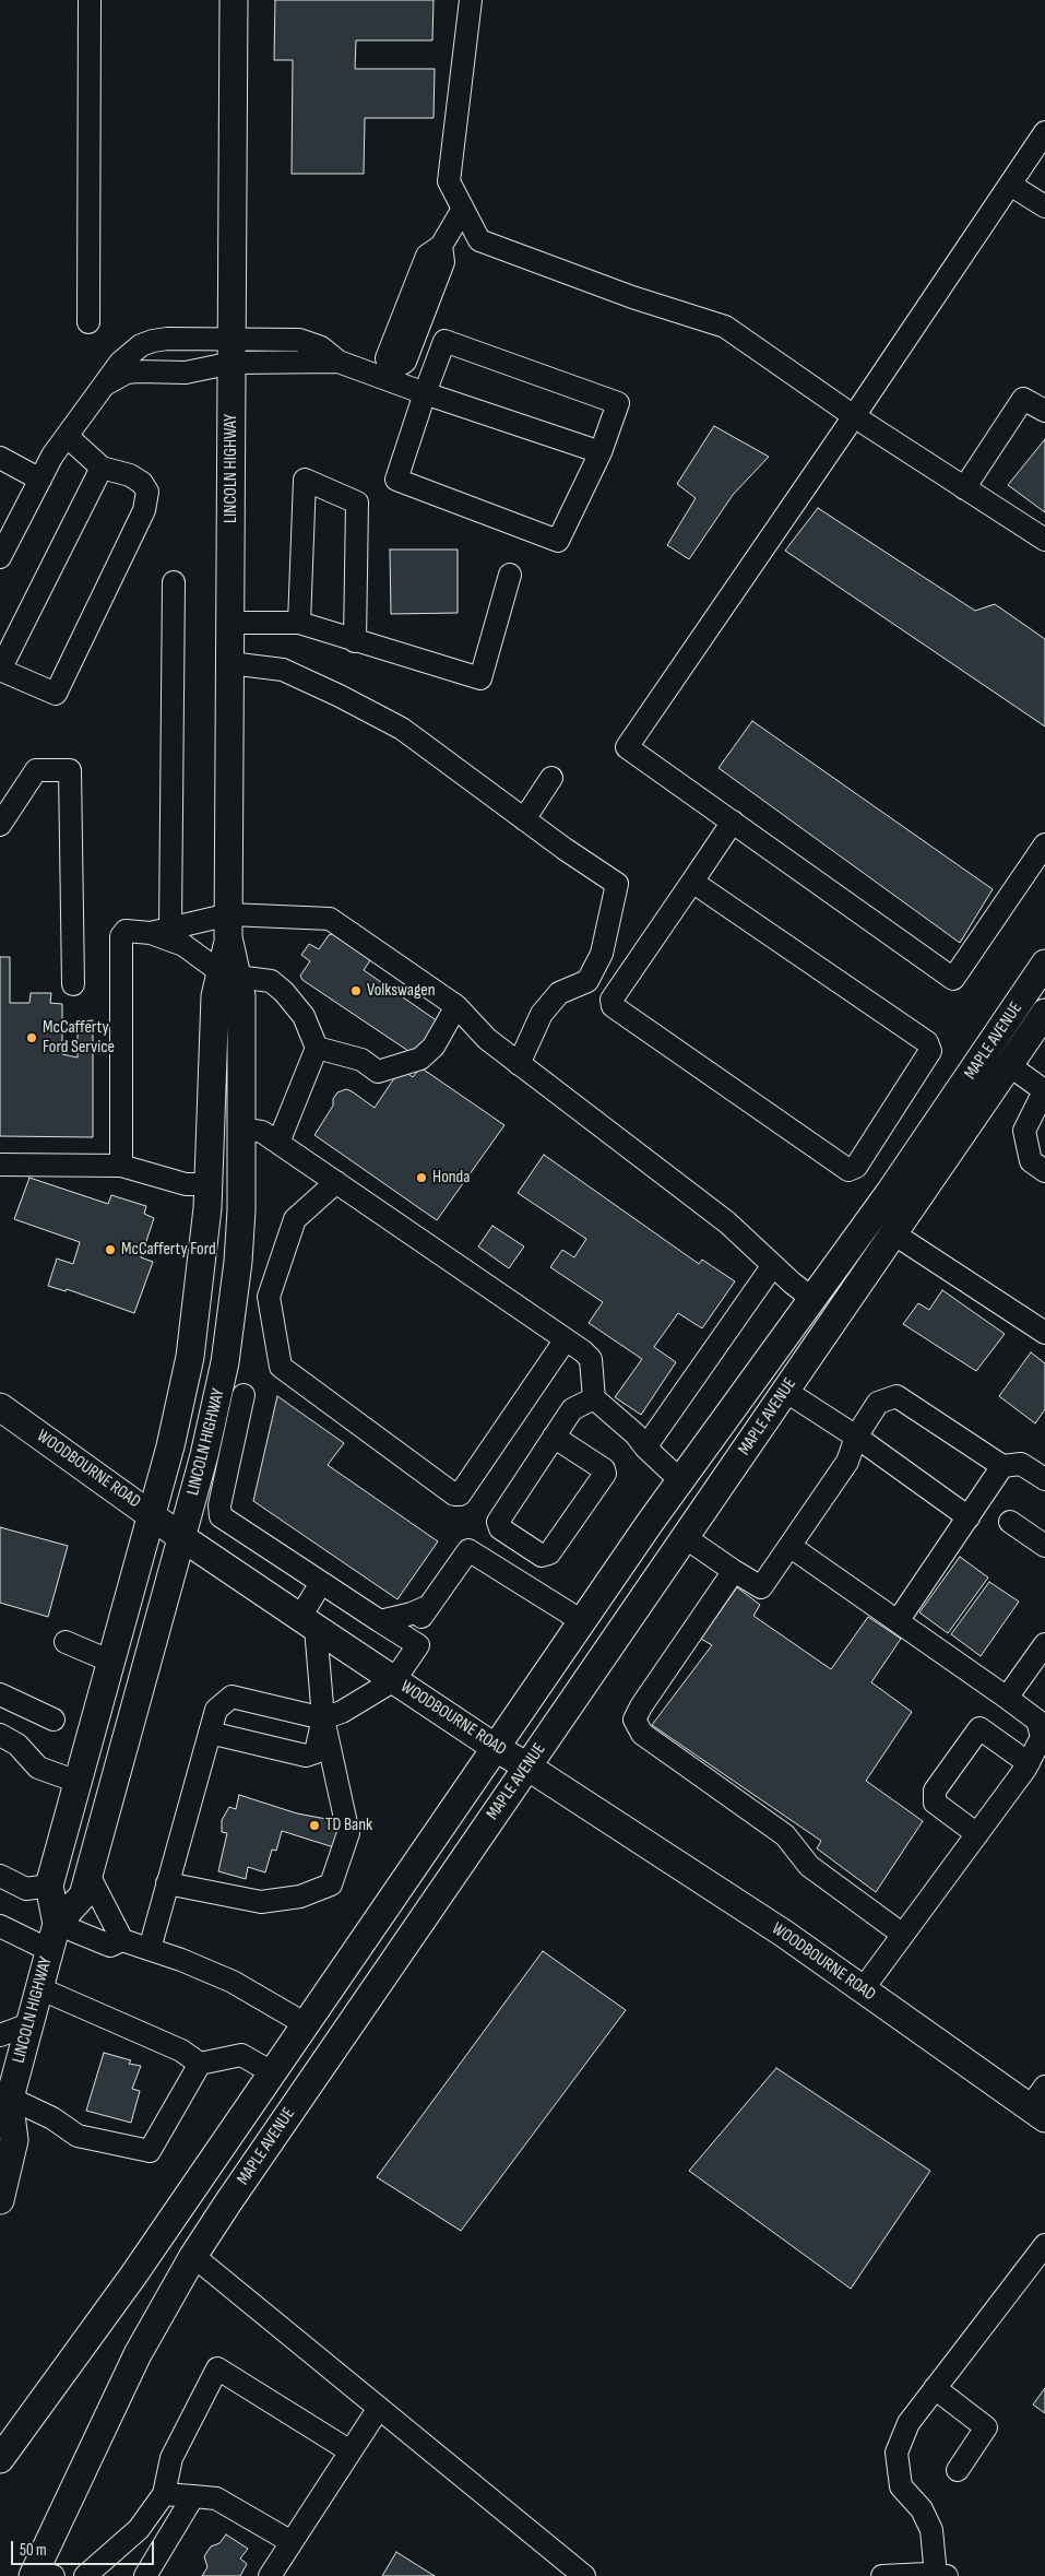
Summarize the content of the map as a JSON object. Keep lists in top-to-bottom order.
{
  "streets": {
    "main road": ["LINCOLN HIGHWAY", "MAPLE AVENUE", "WOODBOURNE ROAD"]
  },
  "crossings": [
    ["LINCOLN HIGHWAY", "WOODBOURNE ROAD"],
    ["MAPLE AVENUE", "WOODBOURNE ROAD"]
  ],
  "places": [
    "Volkswagen",
    "McCafferty Ford Service",
    "Honda",
    "McCafferty Ford",
    "TD Bank"
  ],
  "scale_bar": "50 m"
}
